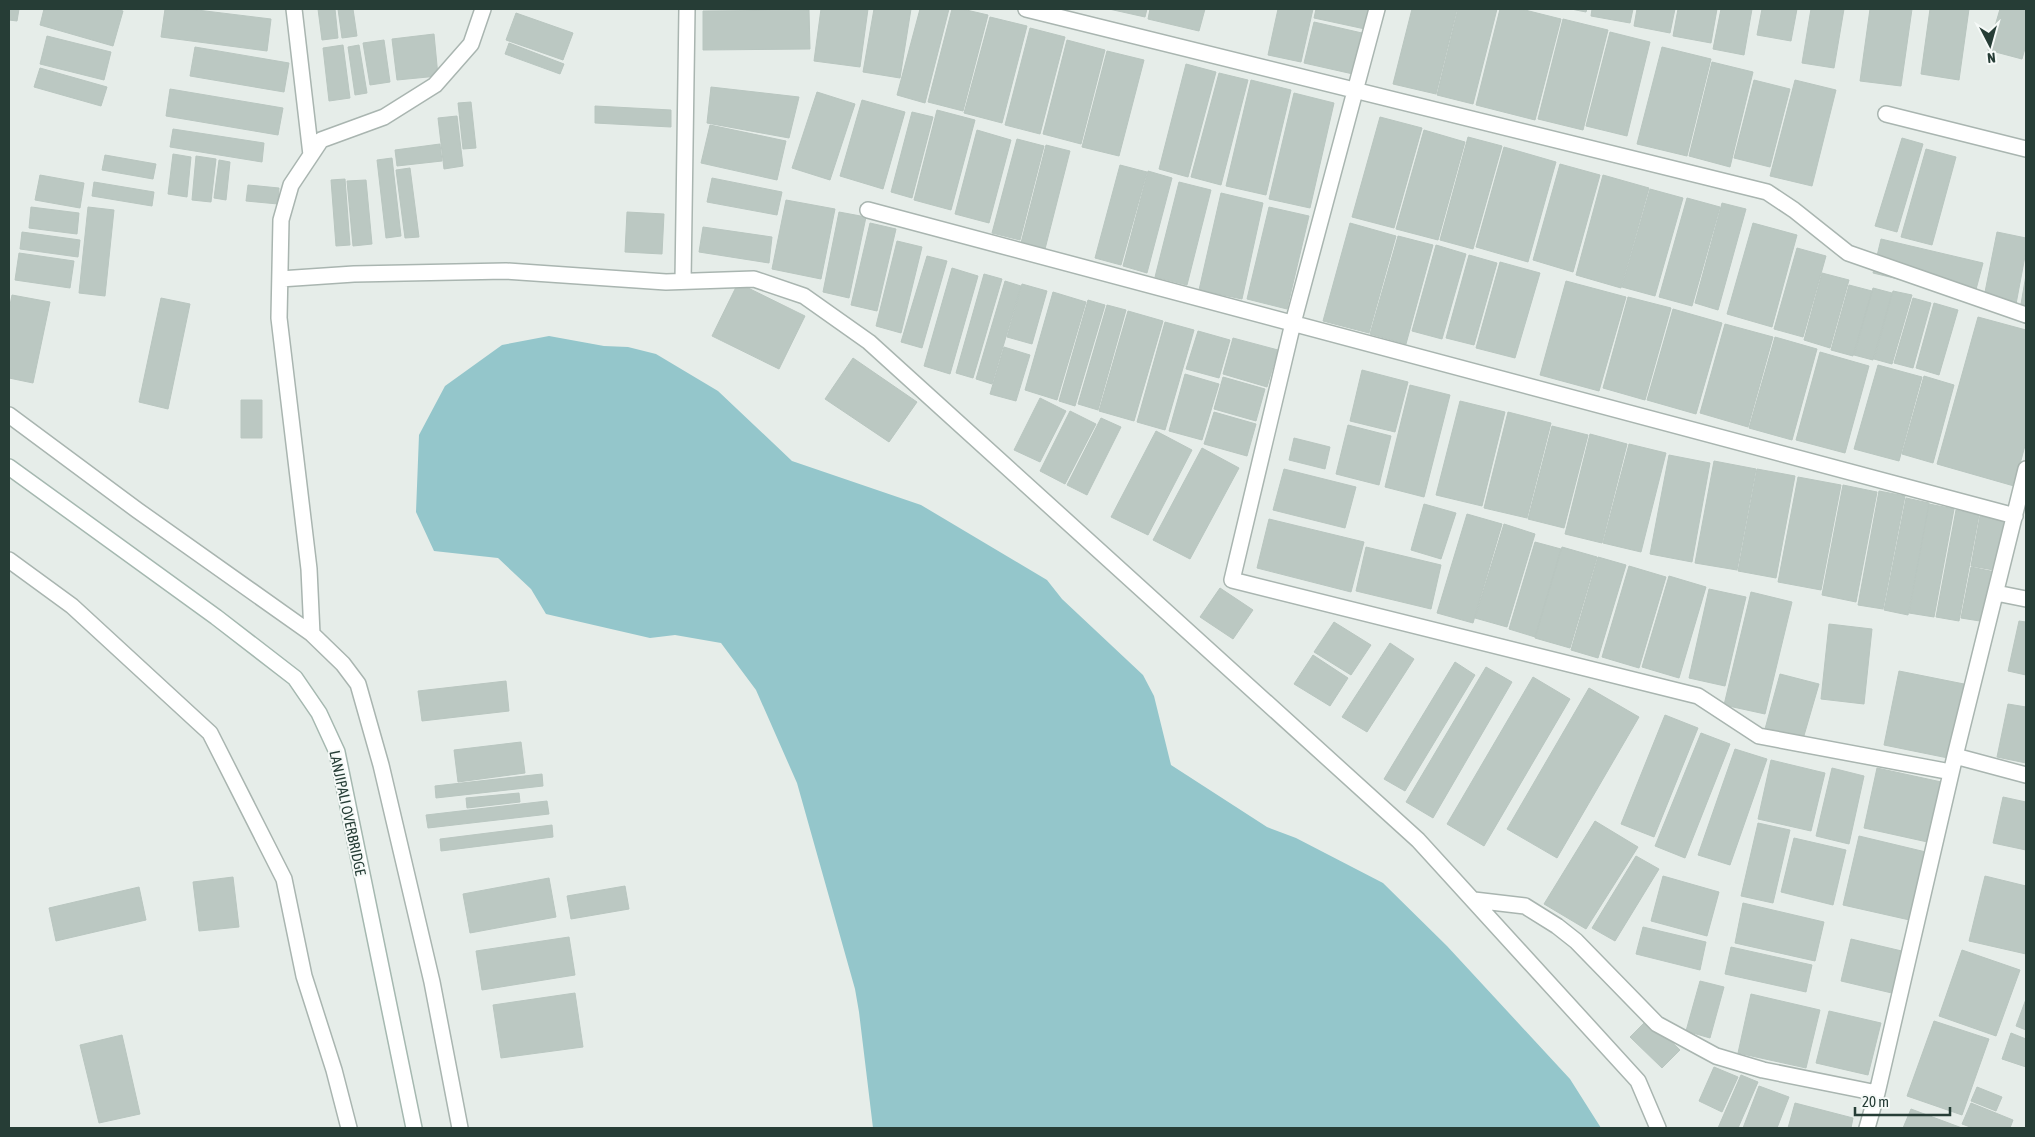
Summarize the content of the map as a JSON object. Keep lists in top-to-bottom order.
{
  "streets": {
    "street": ["LANJIPALI OVERBRIDGE"]
  },
  "scale_bar": "20 m",
  "north": "bottom"
}
